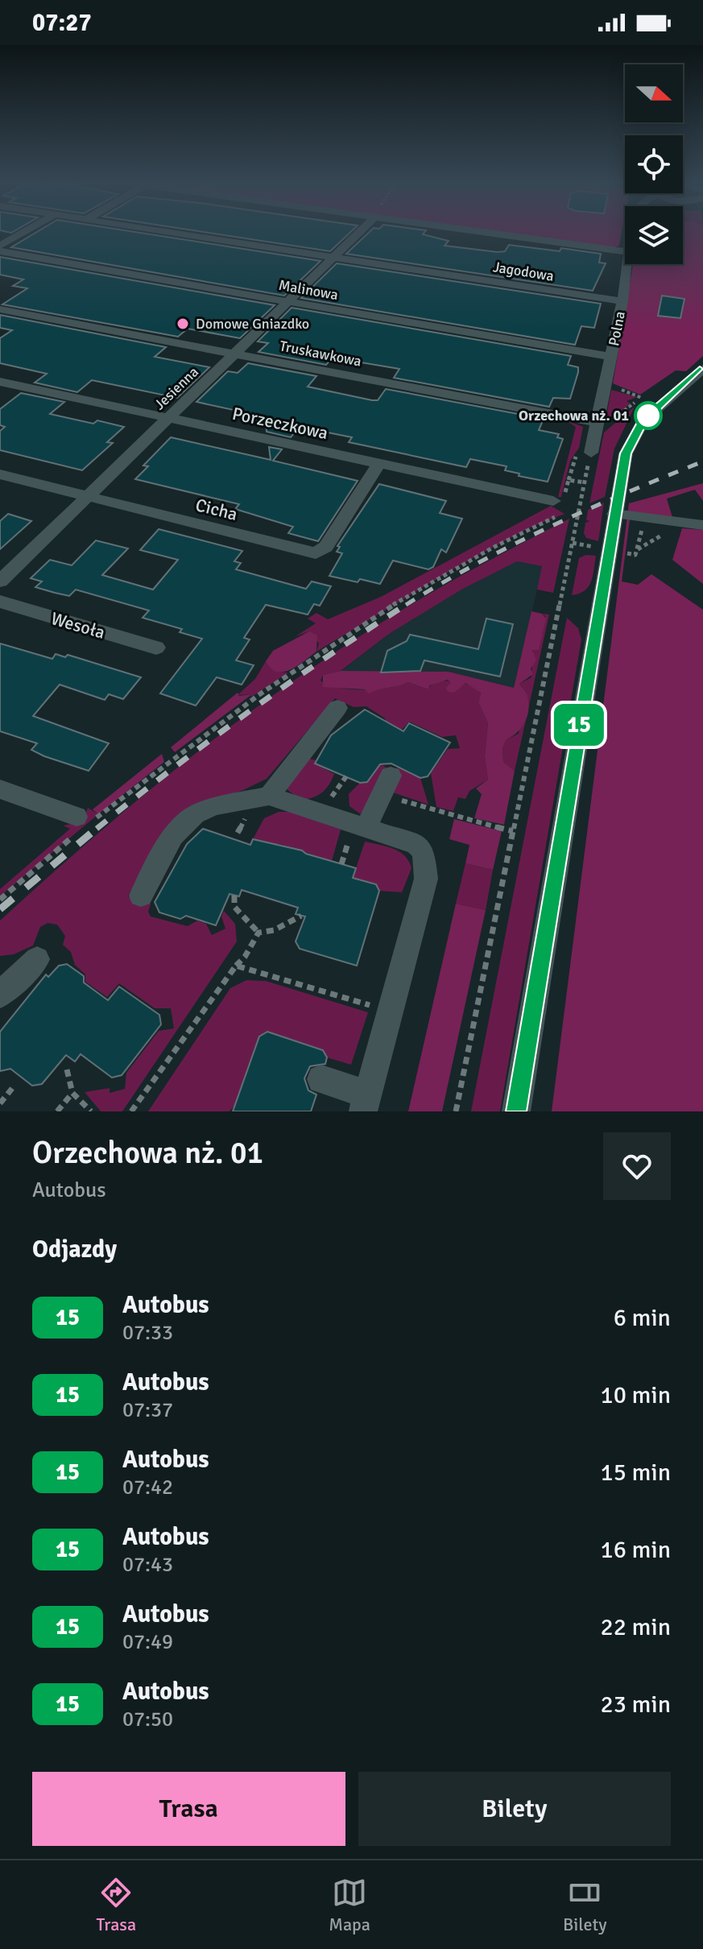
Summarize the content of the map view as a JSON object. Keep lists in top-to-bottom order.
{
  "streets": {
    "street": [
      "Jagodowa",
      "Malinowa",
      "Polna",
      "Truskawkowa",
      "Jesienna",
      "Porzeczkowa",
      "Cicha",
      "Wesoła"
    ]
  },
  "crossings": [
    ["Jagodowa", "Polna"],
    ["Jagodowa", "Jesienna"],
    ["Malinowa", "Polna"],
    ["Malinowa", "Jesienna"],
    ["Polna", "Truskawkowa"],
    ["Truskawkowa", "Jesienna"],
    ["Jesienna", "Porzeczkowa"],
    ["Jesienna", "Cicha"],
    ["Porzeczkowa", "Cicha"]
  ],
  "places": ["Domowe Gniazdko", "Orzechowa nż. 01"],
  "lines": ["bus line 15"],
  "north": "right",
  "page": {
    "status": "07:27",
    "on_map": "15",
    "heading": [
      ["Orzechowa nż. 01", "Autobus"],
      "Odjazdy"
    ],
    "list": [
      {
        "mark": "15",
        "name": "Autobus",
        "note": "07:33",
        "value": "6 min"
      },
      {
        "mark": "15",
        "name": "Autobus",
        "note": "07:37",
        "value": "10 min"
      },
      {
        "mark": "15",
        "name": "Autobus",
        "note": "07:42",
        "value": "15 min"
      },
      {
        "mark": "15",
        "name": "Autobus",
        "note": "07:43",
        "value": "16 min"
      },
      {
        "mark": "15",
        "name": "Autobus",
        "note": "07:49",
        "value": "22 min"
      },
      {
        "mark": "15",
        "name": "Autobus",
        "note": "07:50",
        "value": "23 min"
      }
    ],
    "buttons": ["Trasa", "Bilety"],
    "tabs": ["Trasa", "Mapa", "Bilety"]
  }
}
